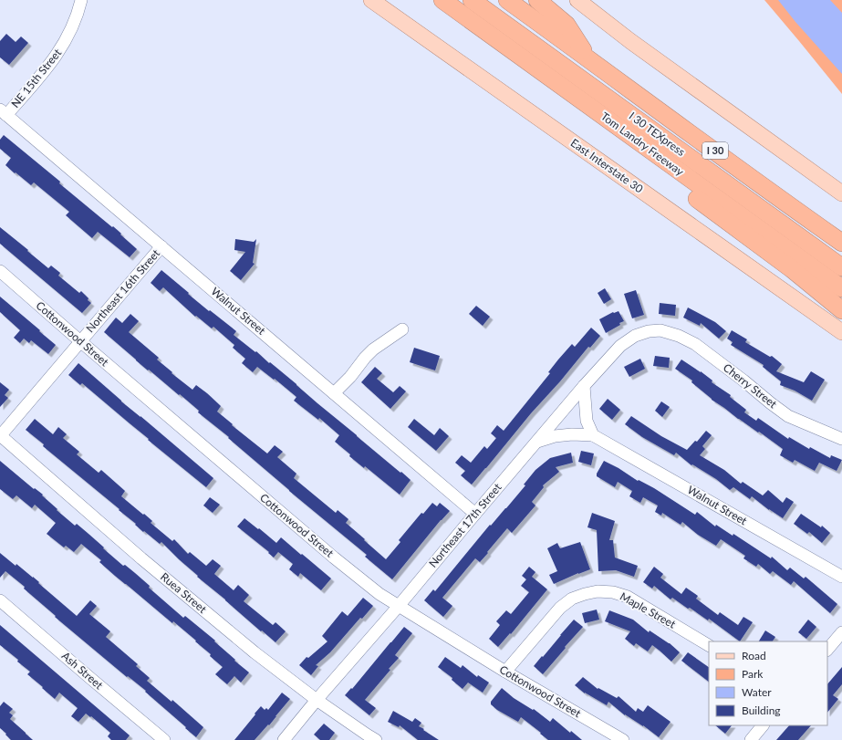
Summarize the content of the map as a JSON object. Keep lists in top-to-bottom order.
{
  "streets": {
    "highway": ["I 30 TEXpress", "Tom Landry Freeway", "I 30"],
    "main road": ["East Interstate 30"],
    "street": [
      "NE 15th Street",
      "Northeast 16th Street",
      "Walnut Street",
      "Cottonwood Street",
      "Cherry Street",
      "Northeast 17th Street",
      "Ruea Street",
      "Maple Street",
      "Ash Street"
    ]
  },
  "crossings": [
    ["NE 15th Street", "Walnut Street"],
    ["Northeast 16th Street", "Walnut Street"],
    ["Northeast 16th Street", "Cottonwood Street"],
    ["Northeast 16th Street", "Ruea Street"],
    ["Walnut Street", "Northeast 17th Street"],
    ["Cottonwood Street", "Northeast 17th Street"],
    ["Cottonwood Street", "Maple Street"],
    ["Cherry Street", "Northeast 17th Street"],
    ["Northeast 17th Street", "Ruea Street"]
  ],
  "legend": [
    "Road",
    "Park",
    "Water",
    "Building"
  ]
}
